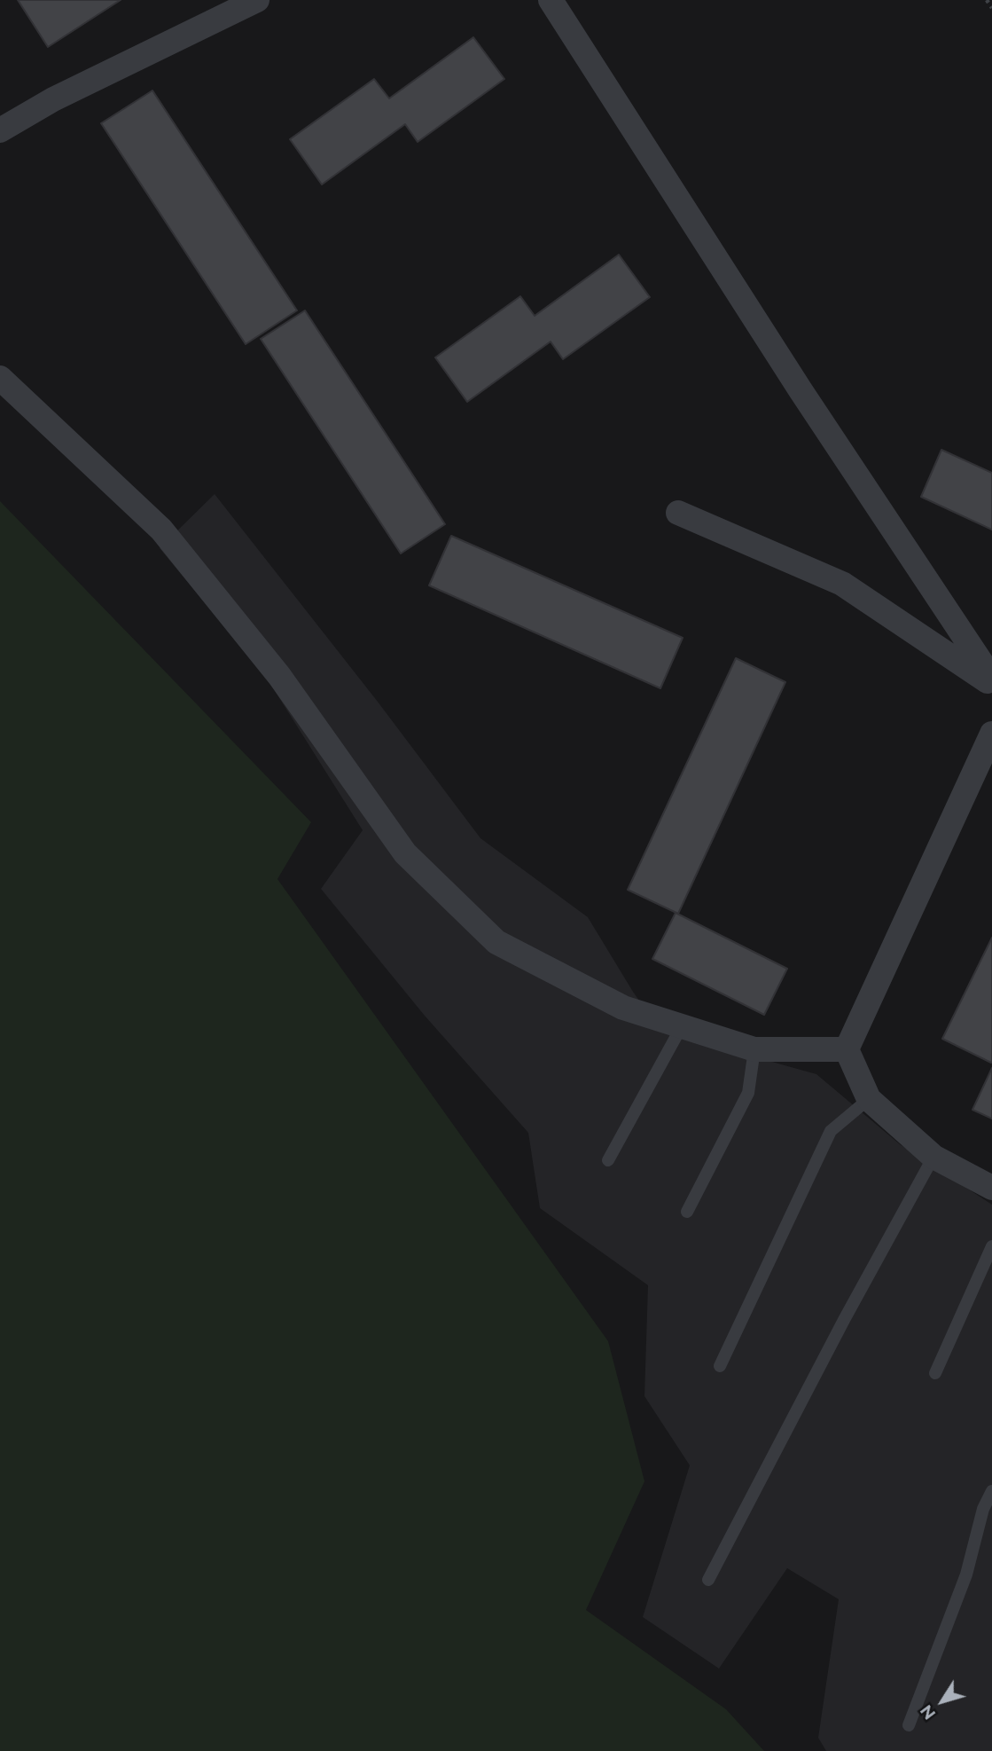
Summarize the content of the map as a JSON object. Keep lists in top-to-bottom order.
{
  "north": "bottom left"
}
